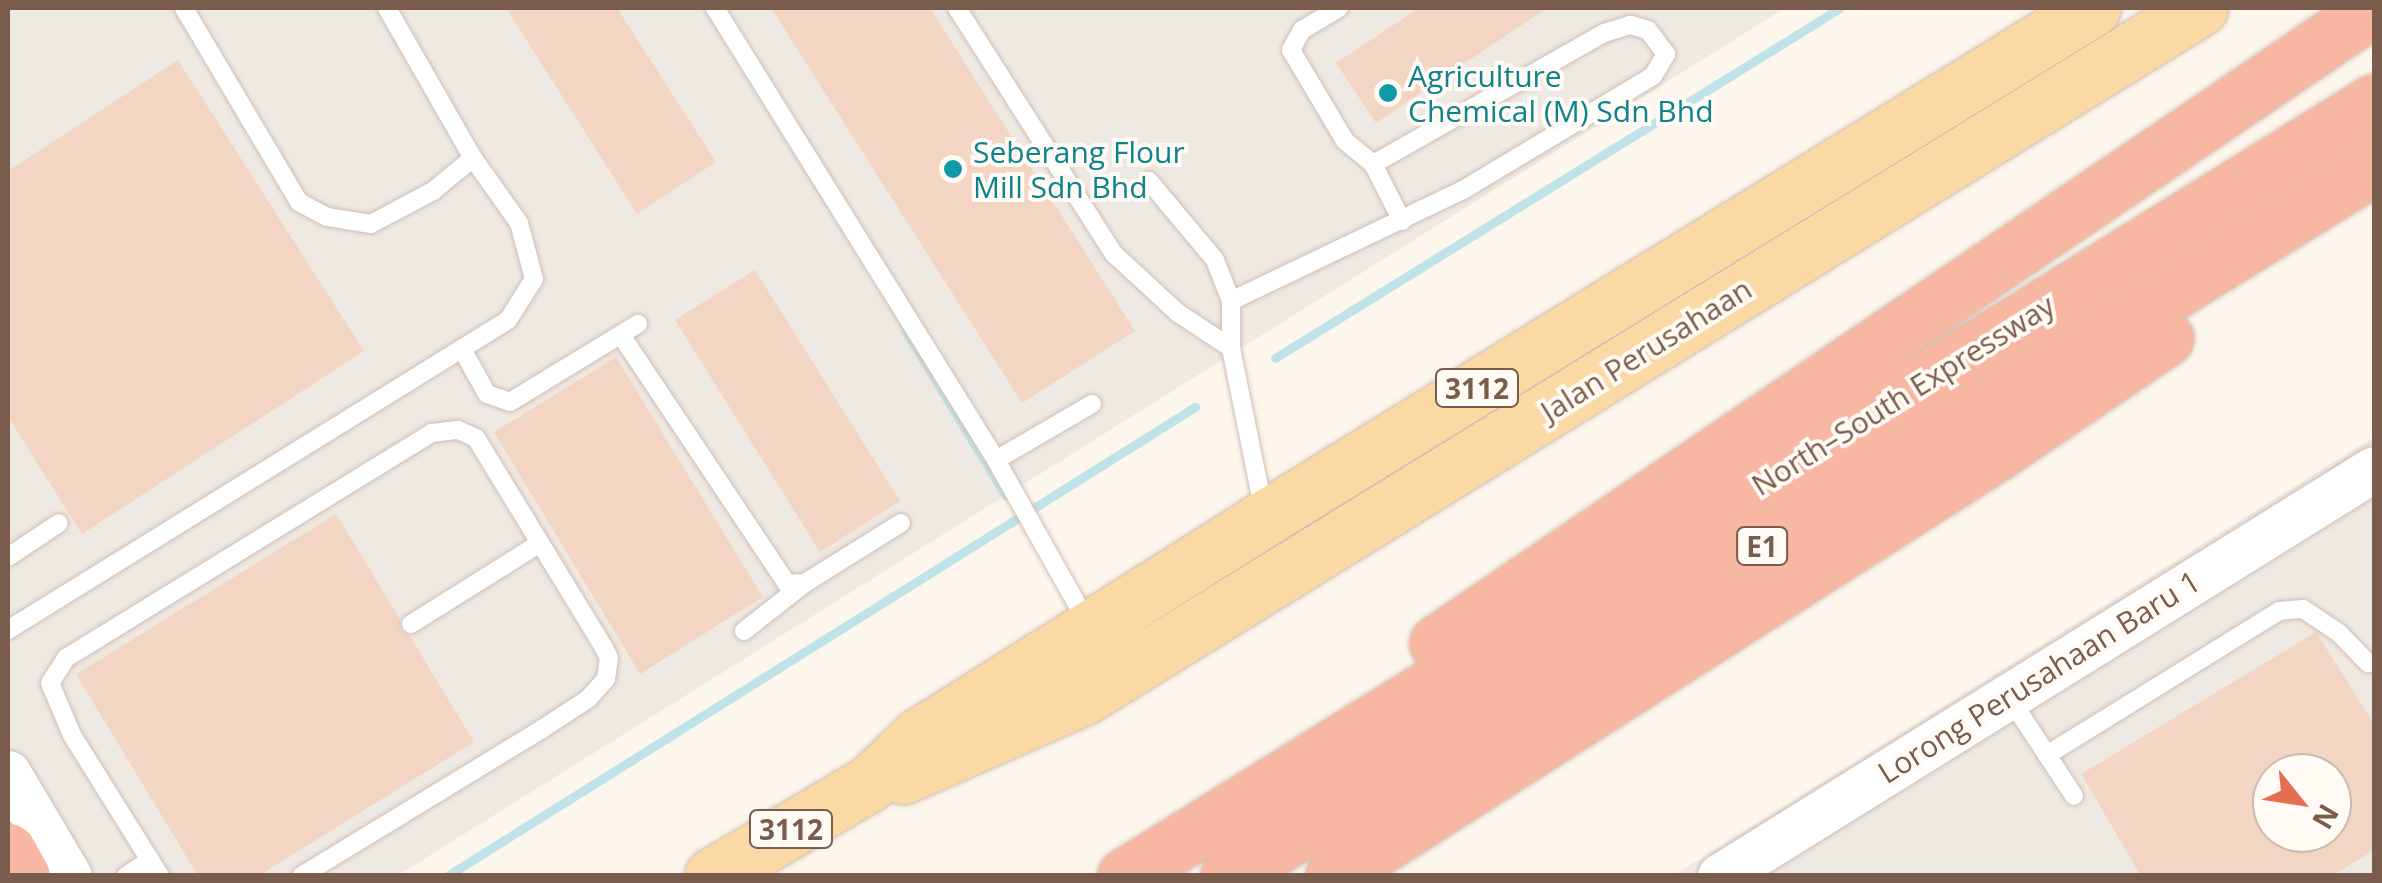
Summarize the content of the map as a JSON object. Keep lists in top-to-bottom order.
{
  "streets": {
    "highway": ["North–South Expressway", "E1"],
    "main road": ["Jalan Perusahaan", "3112"],
    "street": ["Lorong Perusahaan Baru 1"]
  },
  "places": ["Agriculture Chemical (M) Sdn Bhd", "Seberang Flour Mill Sdn Bhd"],
  "north": "bottom right"
}
